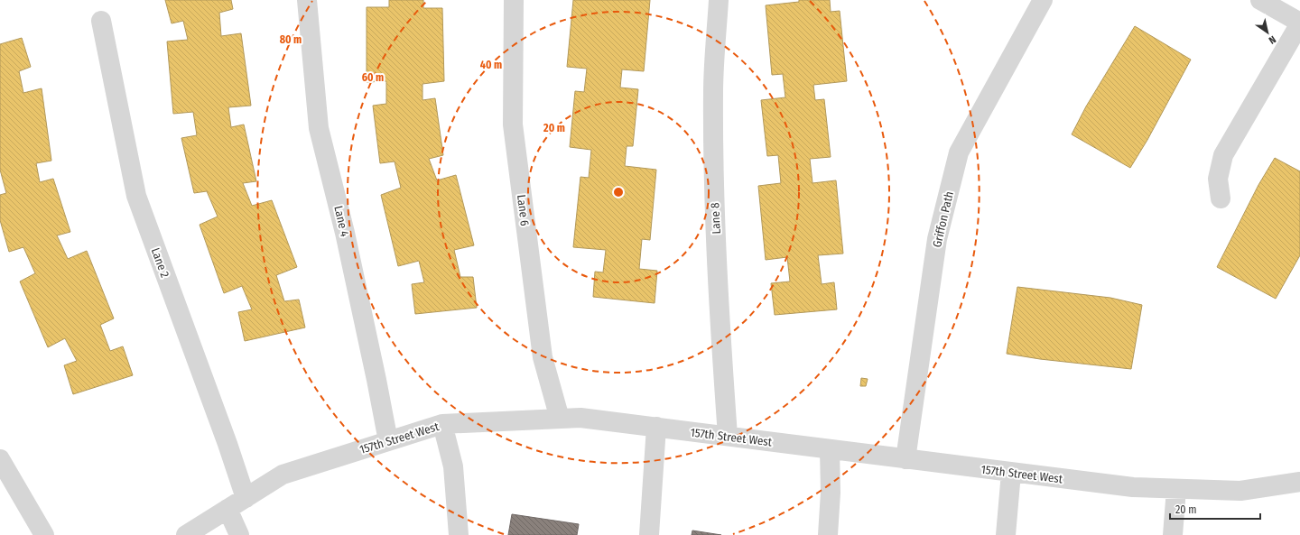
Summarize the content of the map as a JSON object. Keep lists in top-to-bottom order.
{
  "streets": {
    "street": [
      "Lane 6",
      "Lane 8",
      "Griffon Path",
      "Lane 4",
      "Lane 2",
      "157th Street West"
    ]
  },
  "crossings": [
    ["Lane 6", "157th Street West"],
    ["Lane 8", "157th Street West"],
    ["Griffon Path", "157th Street West"],
    ["Lane 4", "157th Street West"],
    ["Lane 2", "157th Street West"]
  ],
  "scale_bar": "20 m",
  "north": "bottom right",
  "rings": [
    "80 m",
    "40 m",
    "60 m",
    "20 m"
  ]
}
